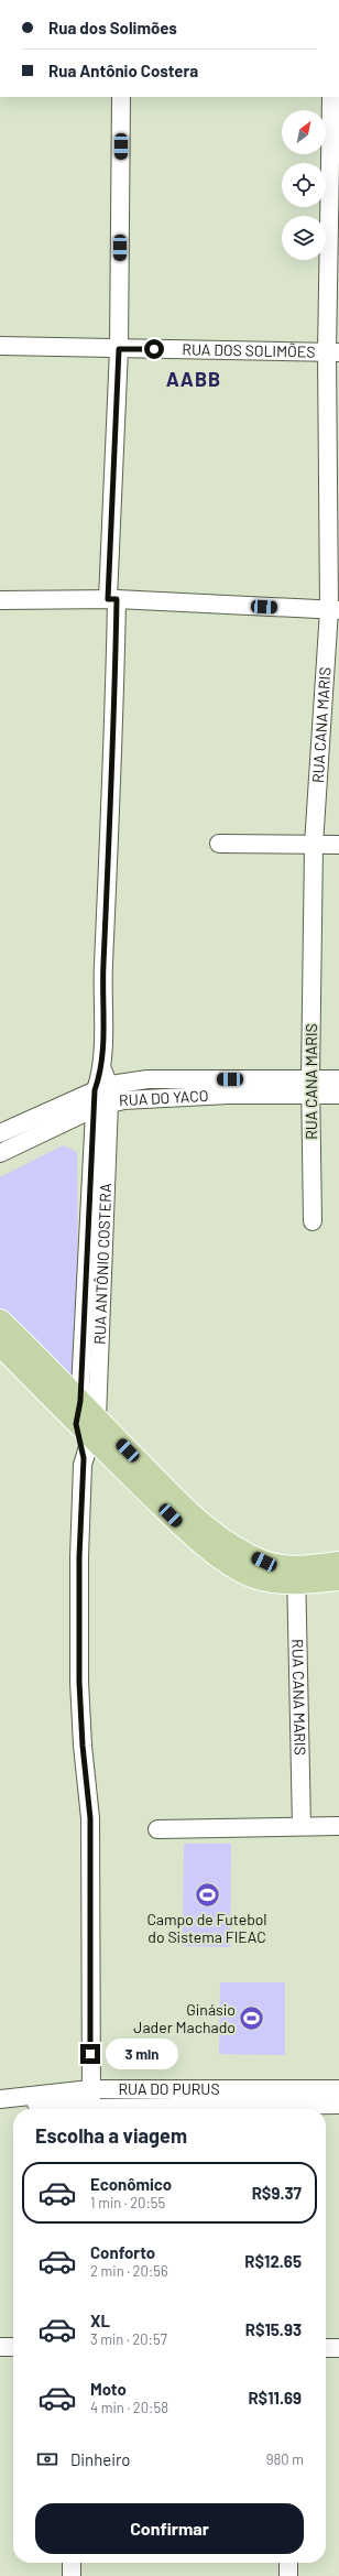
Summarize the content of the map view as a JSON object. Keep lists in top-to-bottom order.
{
  "streets": {
    "street": [
      "RUA DOS SOLIMÕES",
      "RUA CANA MARIS",
      "RUA DO YACO",
      "RUA ANTÔNIO COSTERA",
      "RUA DO PURUS"
    ]
  },
  "crossings": [
    ["RUA DOS SOLIMÕES", "RUA CANA MARIS"],
    ["RUA DOS SOLIMÕES", "RUA ANTÔNIO COSTERA"],
    ["RUA CANA MARIS", "RUA DO YACO"],
    ["RUA DO YACO", "RUA ANTÔNIO COSTERA"],
    ["RUA ANTÔNIO COSTERA", "RUA DO PURUS"]
  ],
  "districts": ["AABB"],
  "places": {
    "sports": ["Campo de Futebol do Sistema FIEAC", "Ginásio Jader Machado"]
  },
  "north": "top right",
  "page": {
    "banner": ["Rua dos Solimões", "Rua Antônio Costera"],
    "bubble": "3 min",
    "heading": "Escolha a viagem",
    "list": [
      {
        "name": "Econômico",
        "note": "1 min · 20:55",
        "value": "R$9.37"
      },
      {
        "name": "Conforto",
        "note": "2 min · 20:56",
        "value": "R$12.65"
      },
      {
        "name": "XL",
        "note": "3 min · 20:57",
        "value": "R$15.93"
      },
      {
        "name": "Moto",
        "note": "4 min · 20:58",
        "value": "R$11.69"
      }
    ],
    "pay": ["Dinheiro", "980 m"],
    "buttons": "Confirmar"
  }
}
